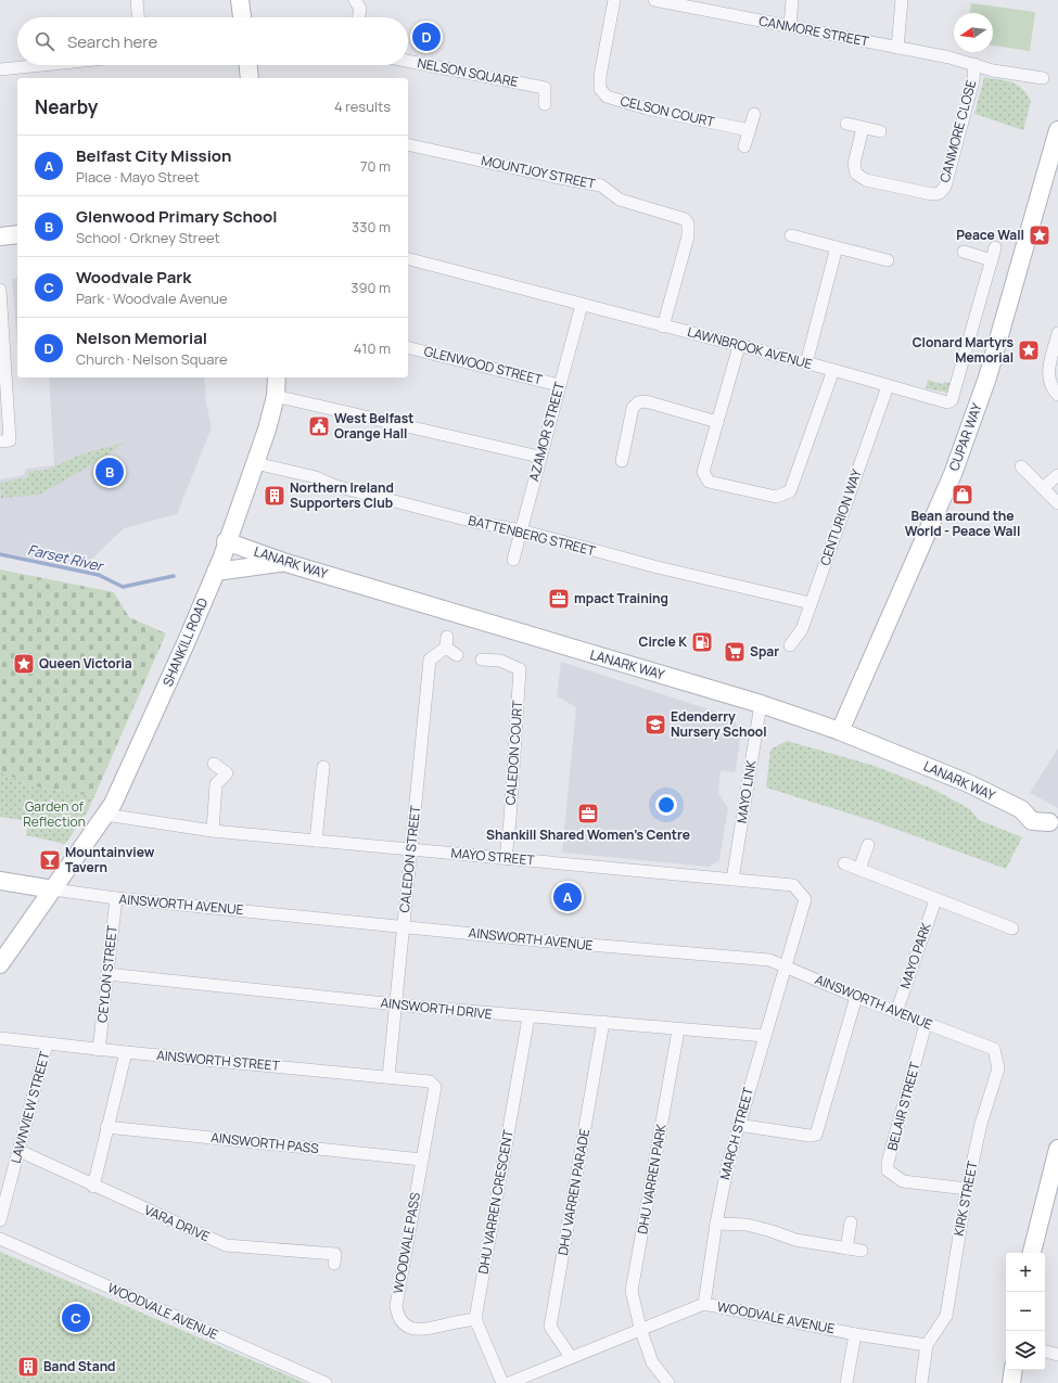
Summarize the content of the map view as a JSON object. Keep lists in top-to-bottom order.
{
  "streets": {
    "street": [
      "CANMORE STREET",
      "NELSON SQUARE",
      "CELSON COURT",
      "CANMORE CLOSE",
      "MOUNTJOY STREET",
      "LAWNBROOK AVENUE",
      "GLENWOOD STREET",
      "AZAMOR STREET",
      "CUPAR WAY",
      "CENTURION WAY",
      "BATTENBERG STREET",
      "LANARK WAY",
      "SHANKILL ROAD",
      "CALEDON COURT",
      "MAYO LINK",
      "MAYO STREET",
      "CALEDON STREET",
      "AINSWORTH AVENUE",
      "MAYO PARK",
      "CEYLON STREET",
      "AINSWORTH DRIVE",
      "AINSWORTH STREET",
      "BELAIR STREET",
      "LAWNVIEW STREET",
      "MARCH STREET",
      "AINSWORTH PASS",
      "DHU VARREN PARK",
      "DHU VARREN PARADE",
      "KIRK STREET",
      "DHU VARREN CRESCENT",
      "VARA DRIVE",
      "WOODVALE PASS",
      "WOODVALE AVENUE"
    ]
  },
  "crossings": [
    ["CANMORE STREET", "CANMORE CLOSE"],
    ["MOUNTJOY STREET", "LAWNBROOK AVENUE"],
    ["LAWNBROOK AVENUE", "AZAMOR STREET"],
    ["LAWNBROOK AVENUE", "CENTURION WAY"],
    ["GLENWOOD STREET", "AZAMOR STREET"],
    ["AZAMOR STREET", "BATTENBERG STREET"],
    ["CUPAR WAY", "LANARK WAY"],
    ["CENTURION WAY", "BATTENBERG STREET"],
    ["BATTENBERG STREET", "SHANKILL ROAD"],
    ["LANARK WAY", "SHANKILL ROAD"],
    ["LANARK WAY", "MAYO LINK"],
    ["SHANKILL ROAD", "MAYO STREET"],
    ["SHANKILL ROAD", "AINSWORTH AVENUE"],
    ["CALEDON COURT", "MAYO STREET"],
    ["MAYO LINK", "MAYO STREET"],
    ["MAYO STREET", "CALEDON STREET"],
    ["MAYO STREET", "AINSWORTH AVENUE"],
    ["MAYO STREET", "MARCH STREET"],
    ["CALEDON STREET", "AINSWORTH AVENUE"],
    ["CALEDON STREET", "AINSWORTH DRIVE"],
    ["CALEDON STREET", "AINSWORTH STREET"],
    ["AINSWORTH AVENUE", "MAYO PARK"],
    ["AINSWORTH AVENUE", "CEYLON STREET"],
    ["AINSWORTH AVENUE", "BELAIR STREET"],
    ["AINSWORTH AVENUE", "MARCH STREET"],
    ["AINSWORTH AVENUE", "KIRK STREET"],
    ["CEYLON STREET", "AINSWORTH DRIVE"],
    ["CEYLON STREET", "AINSWORTH STREET"],
    ["AINSWORTH DRIVE", "MARCH STREET"],
    ["AINSWORTH DRIVE", "DHU VARREN PARK"],
    ["AINSWORTH DRIVE", "DHU VARREN PARADE"],
    ["AINSWORTH DRIVE", "DHU VARREN CRESCENT"],
    ["AINSWORTH STREET", "LAWNVIEW STREET"],
    ["AINSWORTH STREET", "WOODVALE PASS"],
    ["BELAIR STREET", "KIRK STREET"],
    ["LAWNVIEW STREET", "VARA DRIVE"],
    ["MARCH STREET", "WOODVALE AVENUE"],
    ["AINSWORTH PASS", "WOODVALE PASS"],
    ["DHU VARREN PARK", "WOODVALE AVENUE"],
    ["DHU VARREN PARADE", "WOODVALE AVENUE"],
    ["KIRK STREET", "WOODVALE AVENUE"],
    ["DHU VARREN CRESCENT", "WOODVALE PASS"]
  ],
  "water": ["Farset River"],
  "parks": ["Garden of Reflection"],
  "places": {
    "place": ["Peace Wall", "Clonard Martyrs Memorial", "Queen Victoria"],
    "public building": ["West Belfast Orange Hall"],
    "shop": ["Bean around the World - Peace Wall"],
    "building": ["Northern Ireland Supporters Club", "Band Stand"],
    "office": ["mpact Training", "Shankill Shared Women's Centre"],
    "fuel station": ["Circle K"],
    "supermarket": ["Spar"],
    "school or university": ["Edenderry Nursery School"],
    "bar": ["Mountainview Tavern"]
  },
  "north": "left",
  "page": {
    "search": "Search here",
    "pins": [
      "D",
      "B",
      "A",
      "C"
    ],
    "heading": ["Nearby", "4 results"],
    "list": [
      {
        "mark": "A",
        "name": "Belfast City Mission",
        "note": "Place · Mayo Street",
        "value": "70 m"
      },
      {
        "mark": "B",
        "name": "Glenwood Primary School",
        "note": "School · Orkney Street",
        "value": "330 m"
      },
      {
        "mark": "C",
        "name": "Woodvale Park",
        "note": "Park · Woodvale Avenue",
        "value": "390 m"
      },
      {
        "mark": "D",
        "name": "Nelson Memorial",
        "note": "Church · Nelson Square",
        "value": "410 m"
      }
    ],
    "map_buttons": ["+", "−"]
  }
}
